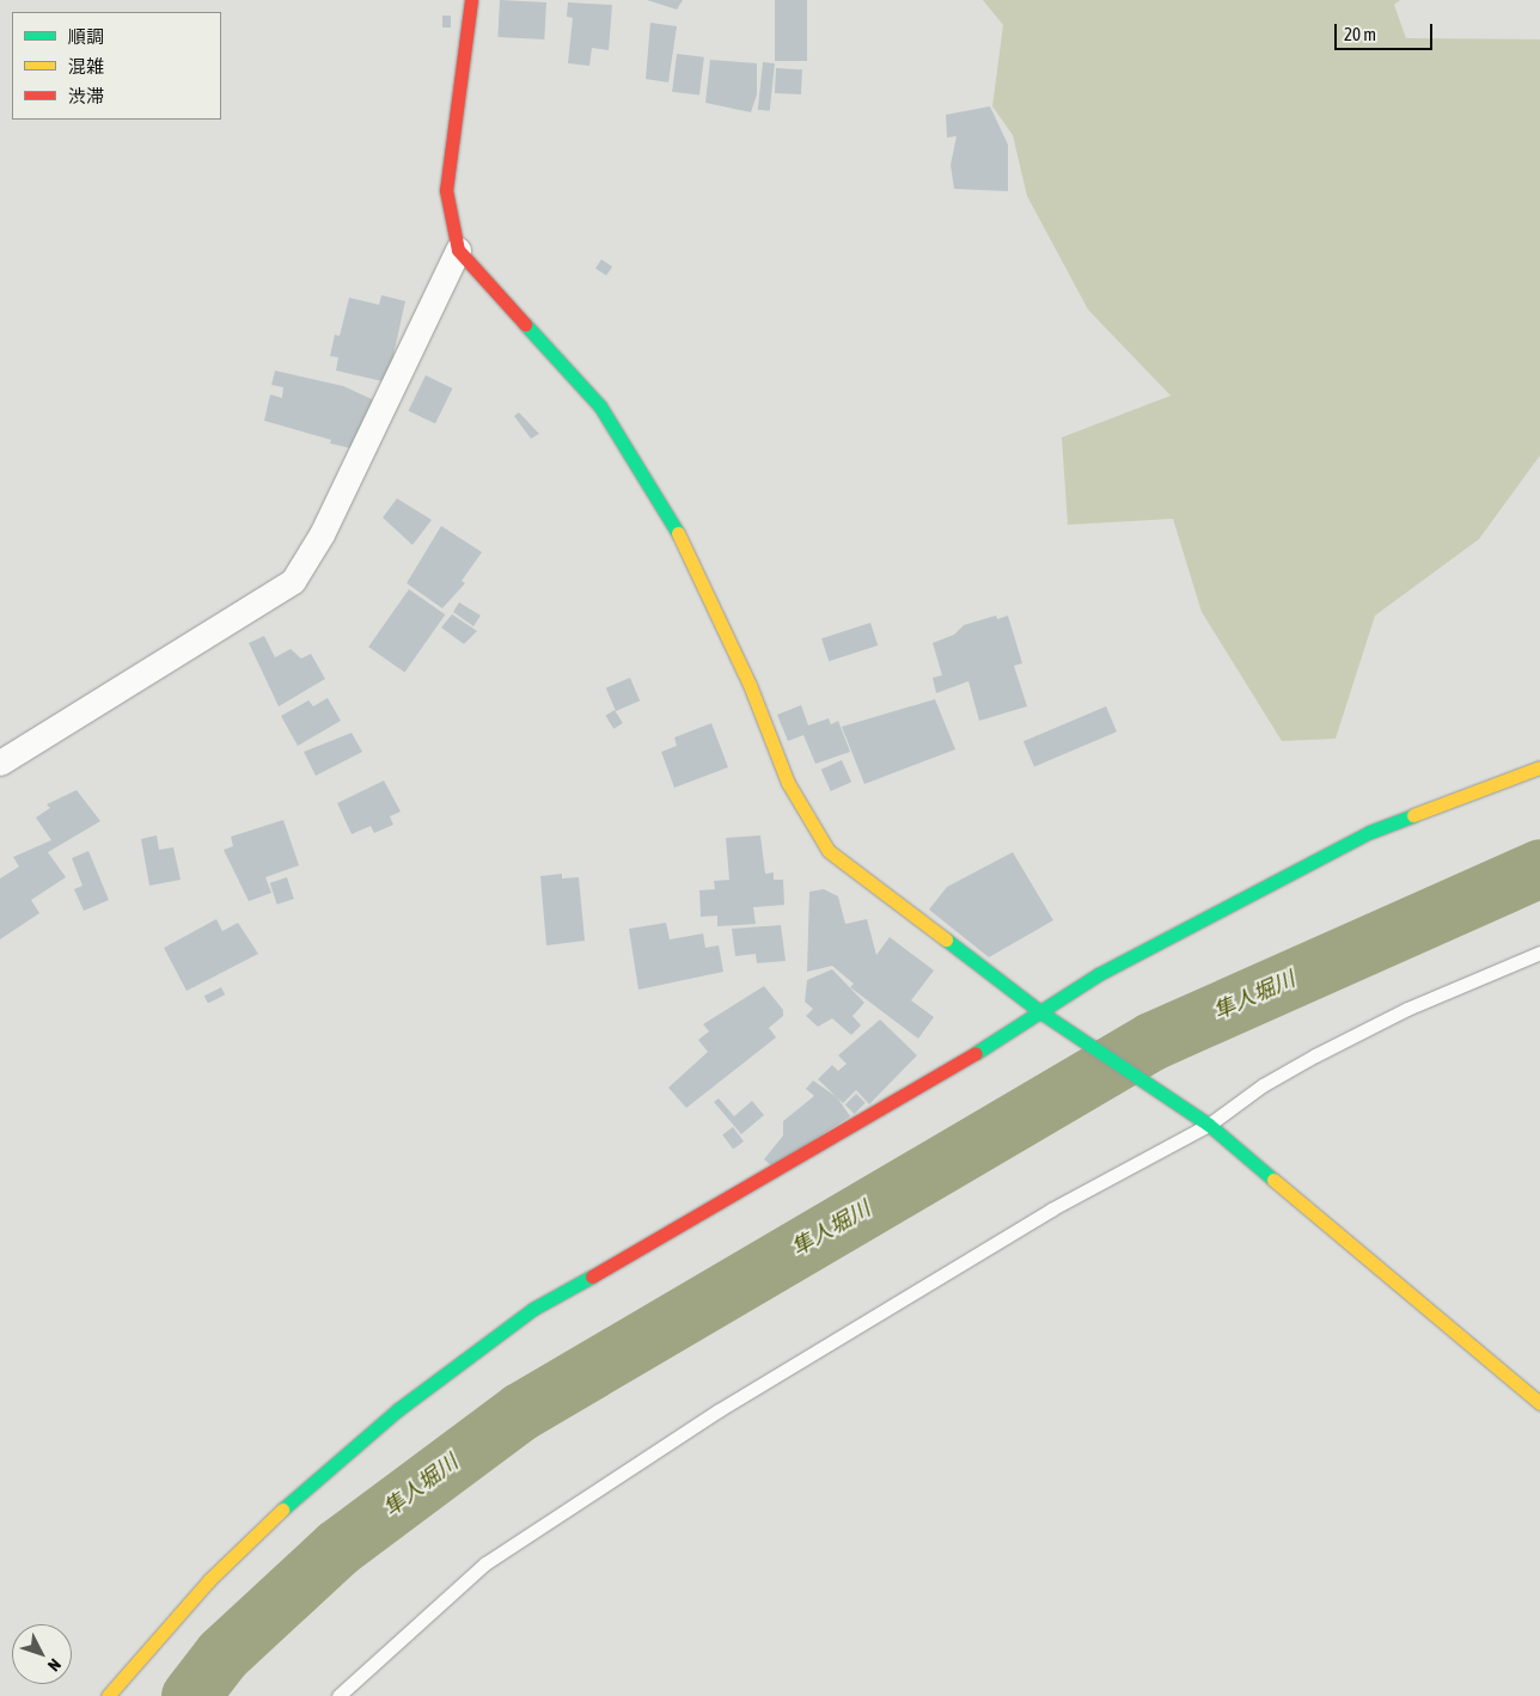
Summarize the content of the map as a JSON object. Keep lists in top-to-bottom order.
{
  "water": ["隼人堀川"],
  "legend": ["順調", "混雑", "渋滞"],
  "scale_bar": "20 m",
  "north": "bottom right"
}
